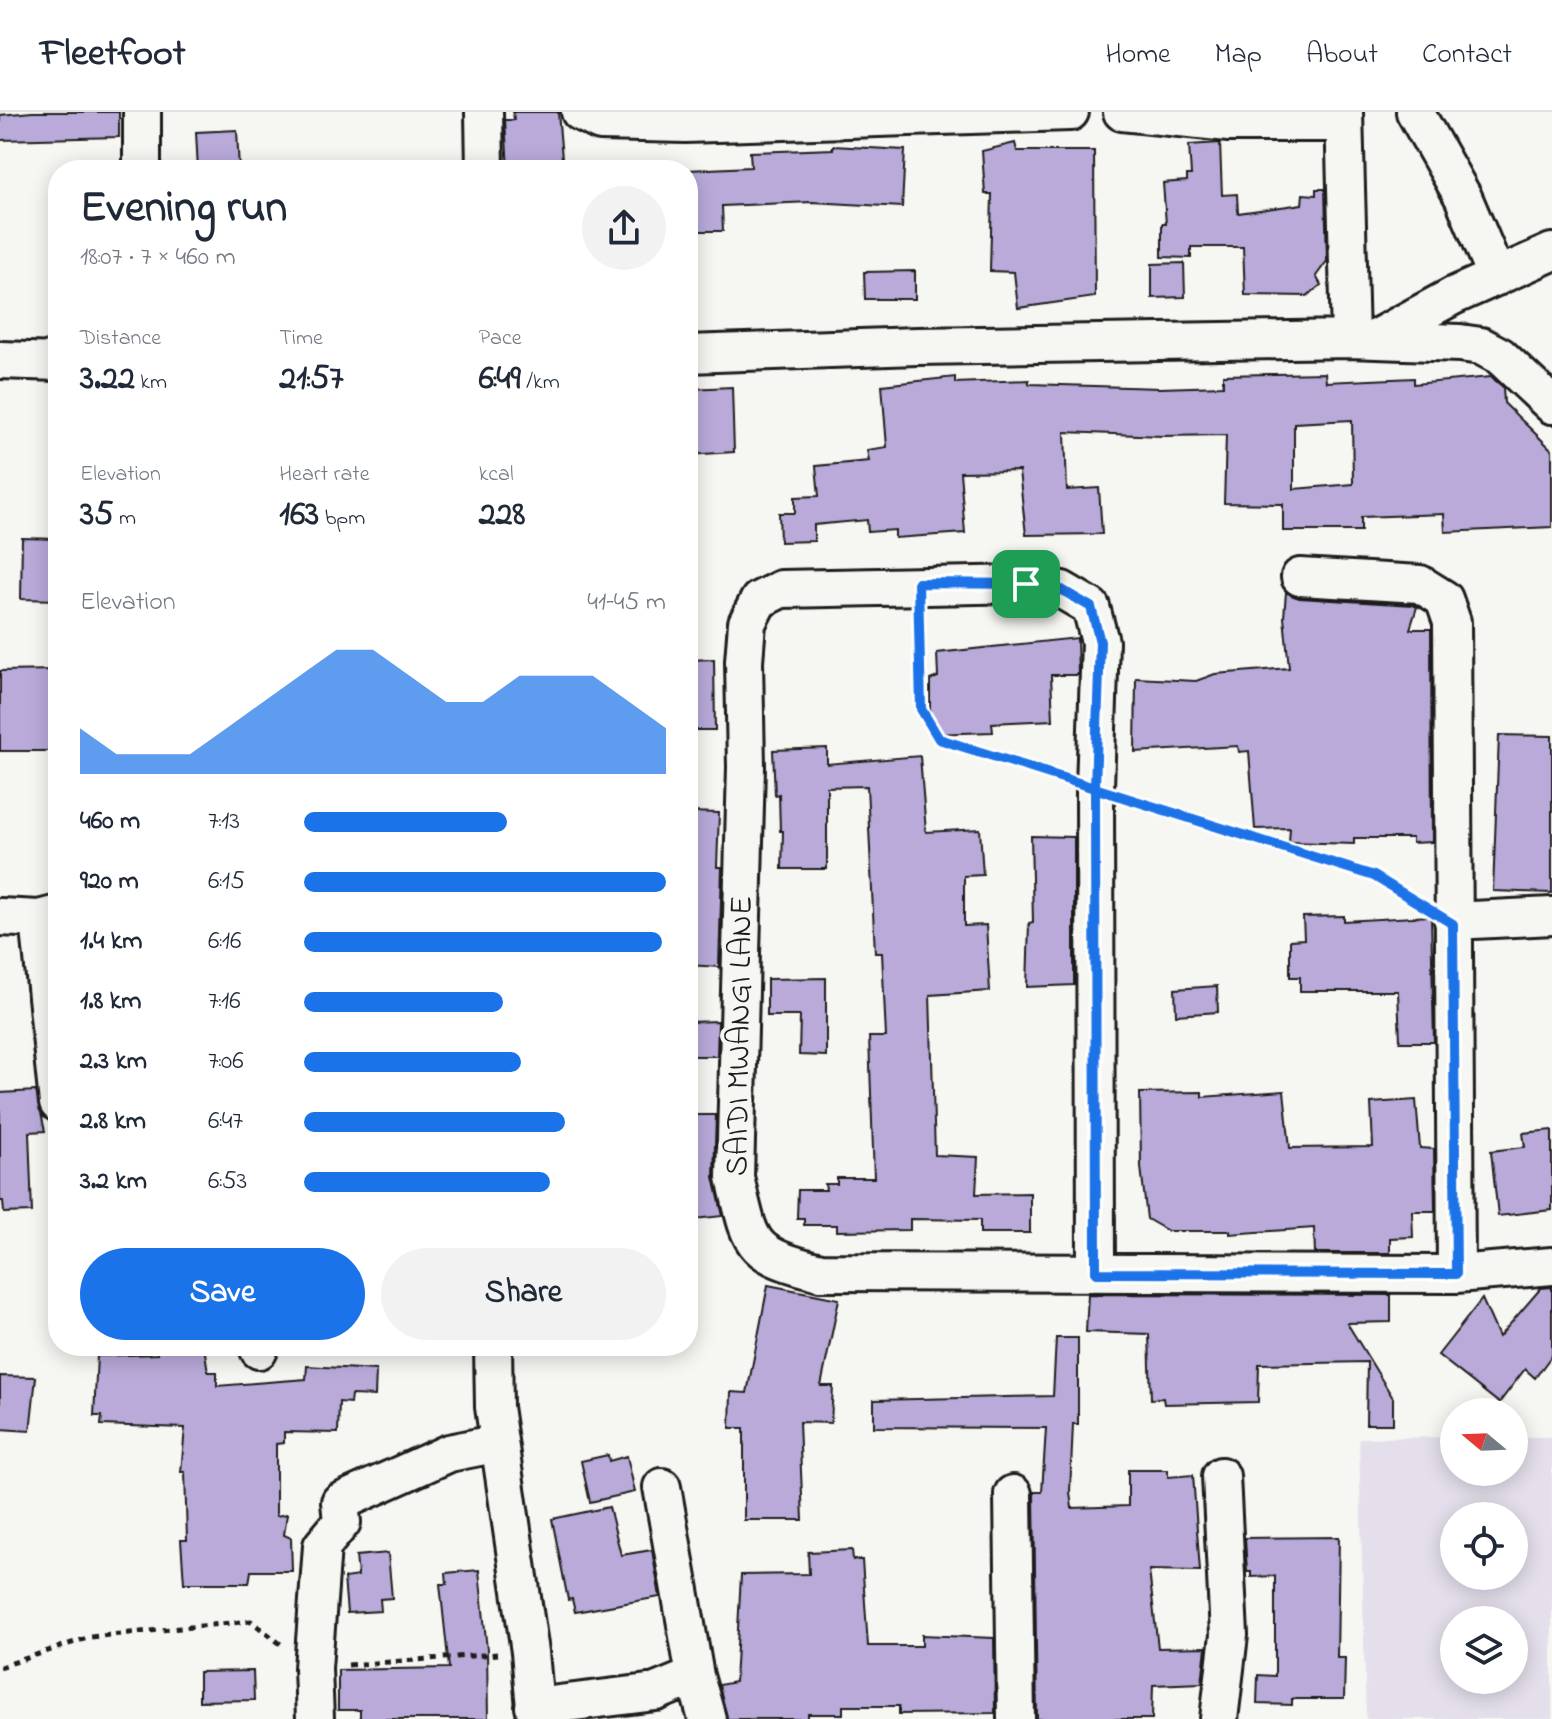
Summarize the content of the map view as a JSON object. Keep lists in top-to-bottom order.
{
  "streets": {
    "street": ["SAIDI MWANGI LANE"]
  },
  "north": "left",
  "page": {
    "header": "Fleetfoot",
    "nav": [
      "Home",
      "Map",
      "About",
      "Contact"
    ],
    "heading": ["Evening run", "18:07 · 7 × 460 m"],
    "stats": [
      ["Distance", "3.22 km"],
      ["Time", "21:57"],
      ["Pace", "6:49 /km"],
      ["Elevation", "35 m"],
      ["Heart rate", "163 bpm"],
      ["kcal", "228"]
    ],
    "chart": ["Elevation", "41–45 m"],
    "list": [
      {
        "name": "460 m",
        "note": "7:13"
      },
      {
        "name": "920 m",
        "note": "6:15"
      },
      {
        "name": "1.4 km",
        "note": "6:16"
      },
      {
        "name": "1.8 km",
        "note": "7:16"
      },
      {
        "name": "2.3 km",
        "note": "7:06"
      },
      {
        "name": "2.8 km",
        "note": "6:47"
      },
      {
        "name": "3.2 km",
        "note": "6:53"
      }
    ],
    "buttons": ["Save", "Share"]
  }
}
